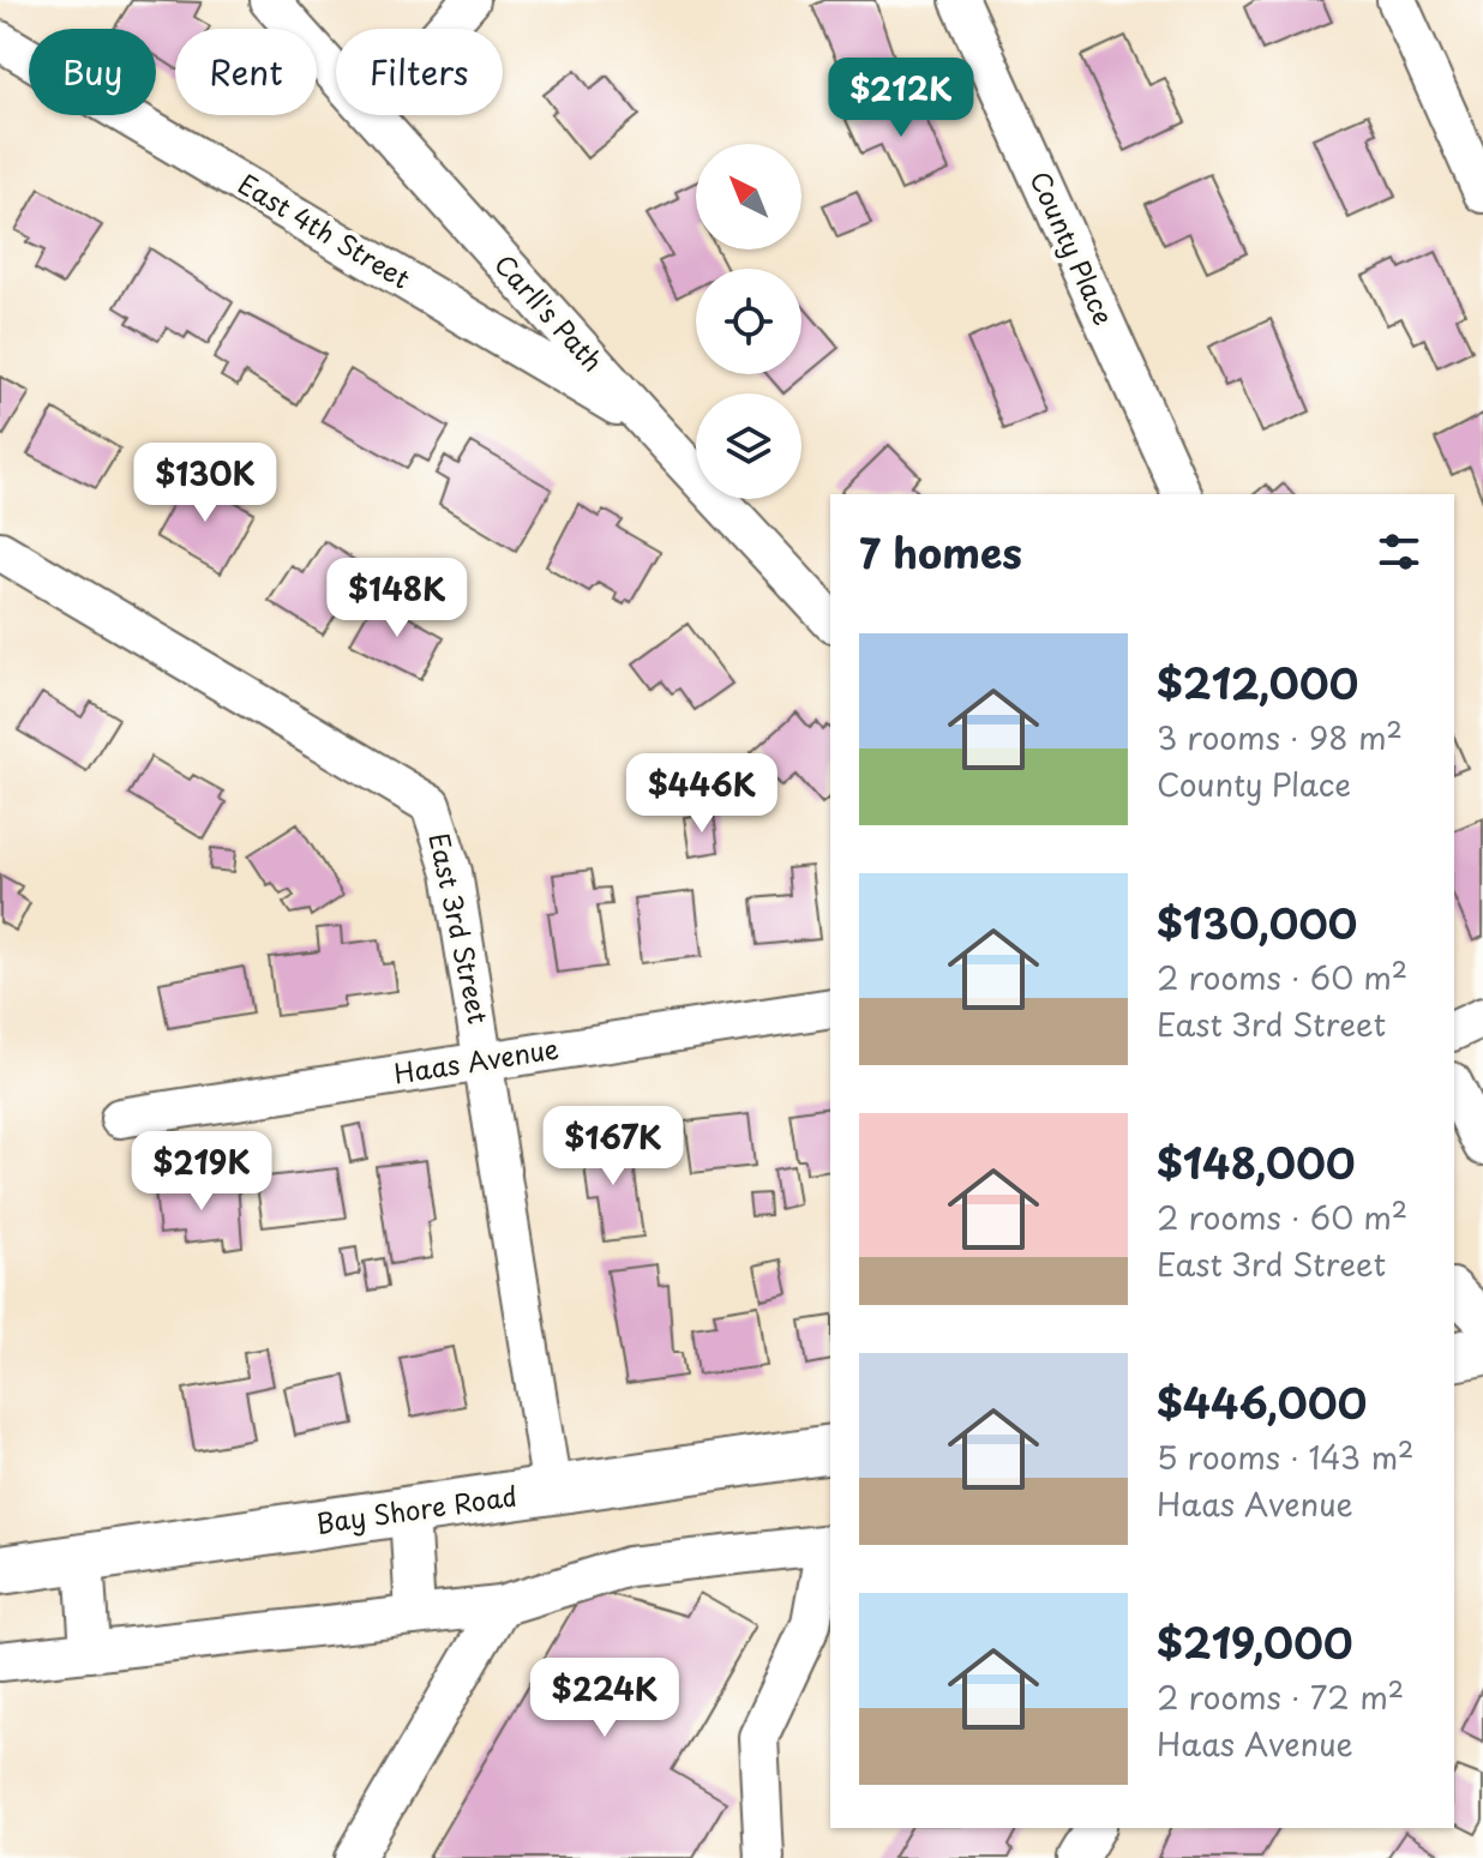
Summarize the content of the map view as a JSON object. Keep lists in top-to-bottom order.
{
  "streets": {
    "main road": ["Bay Shore Road"],
    "street": [
      "East 4th Street",
      "County Place",
      "Carll's Path",
      "East 3rd Street",
      "Haas Avenue"
    ]
  },
  "crossings": [
    ["East 4th Street", "Carll's Path"],
    ["East 3rd Street", "Haas Avenue"],
    ["East 3rd Street", "Bay Shore Road"]
  ],
  "north": "top left",
  "page": {
    "chip": ["Buy", "Rent", "Filters"],
    "price": [
      "$212K",
      "$130K",
      "$148K",
      "$446K",
      "$167K",
      "$219K",
      "$224K"
    ],
    "heading": "7 homes",
    "list": [
      {
        "name": "$212,000",
        "note": "3 rooms · 98 m² · County Place"
      },
      {
        "name": "$130,000",
        "note": "2 rooms · 60 m² · East 3rd Street"
      },
      {
        "name": "$148,000",
        "note": "2 rooms · 60 m² · East 3rd Street"
      },
      {
        "name": "$446,000",
        "note": "5 rooms · 143 m² · Haas Avenue"
      },
      {
        "name": "$219,000",
        "note": "2 rooms · 72 m² · Haas Avenue"
      }
    ]
  }
}
